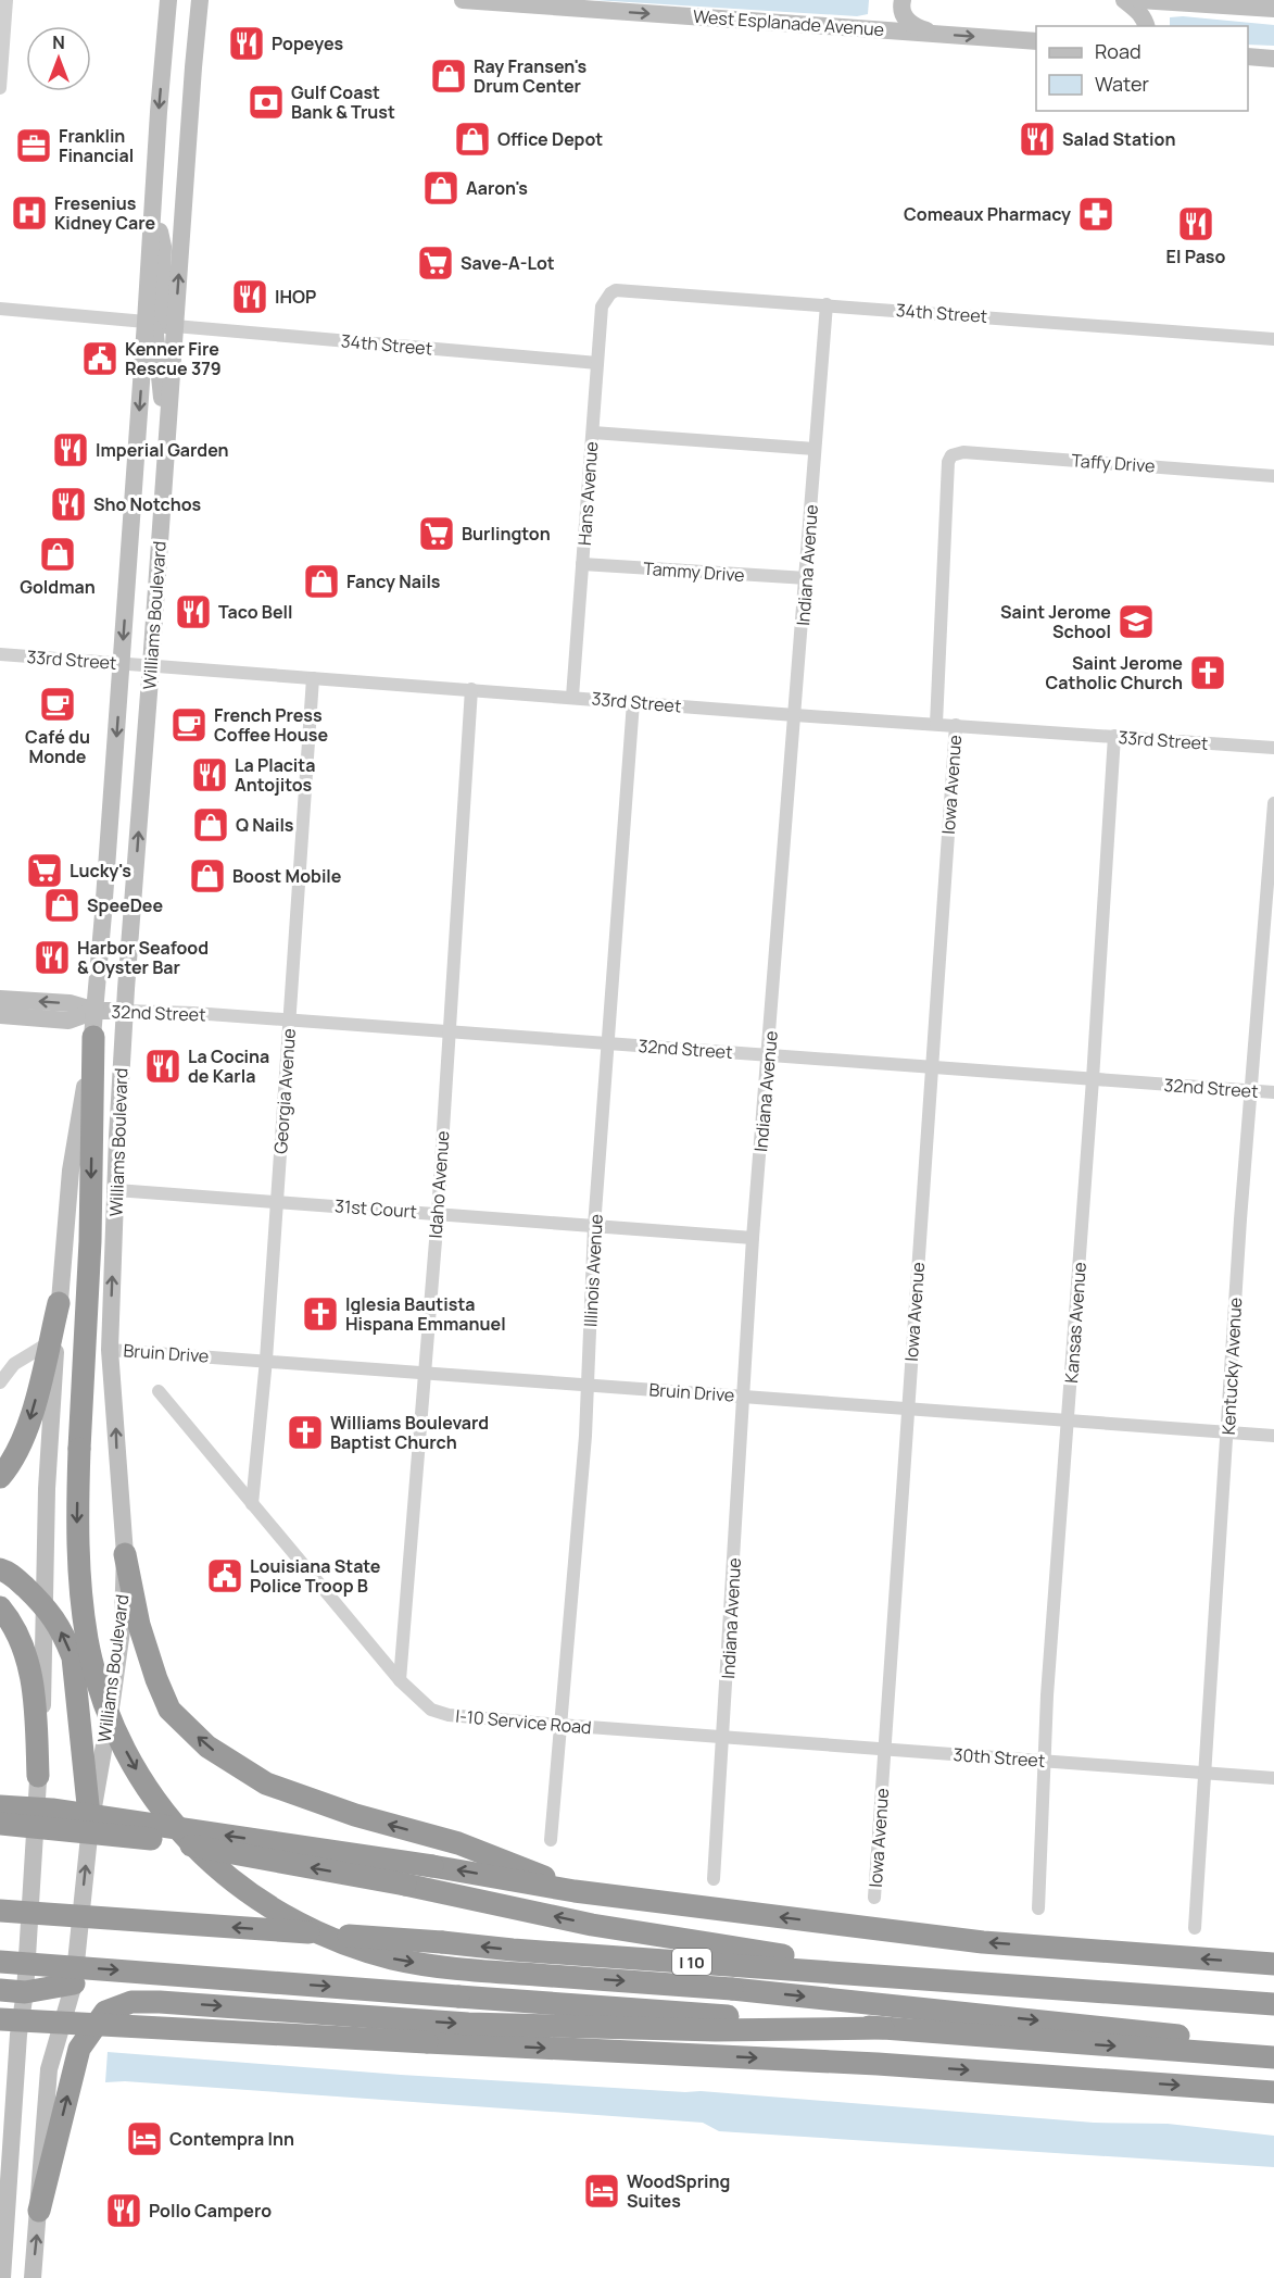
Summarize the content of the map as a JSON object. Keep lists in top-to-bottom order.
{
  "streets": {
    "highway": ["I 10"],
    "main road": ["West Esplanade Avenue", "Williams Boulevard", "32nd Street"],
    "street": [
      "34th Street",
      "Taffy Drive",
      "Hans Avenue",
      "Indiana Avenue",
      "Tammy Drive",
      "33rd Street",
      "Iowa Avenue",
      "Georgia Avenue",
      "Idaho Avenue",
      "31st Court",
      "Illinois Avenue",
      "Kansas Avenue",
      "Bruin Drive",
      "Kentucky Avenue",
      "I-10 Service Road",
      "30th Street"
    ]
  },
  "crossings": [
    ["34th Street", "Hans Avenue"],
    ["34th Street", "Indiana Avenue"],
    ["34th Street", "Williams Boulevard"],
    ["Taffy Drive", "Iowa Avenue"],
    ["Hans Avenue", "Tammy Drive"],
    ["Hans Avenue", "33rd Street"],
    ["Indiana Avenue", "Tammy Drive"],
    ["Indiana Avenue", "33rd Street"],
    ["Indiana Avenue", "32nd Street"],
    ["Indiana Avenue", "31st Court"],
    ["Indiana Avenue", "Bruin Drive"],
    ["Indiana Avenue", "I-10 Service Road"],
    ["Indiana Avenue", "30th Street"],
    ["Williams Boulevard", "33rd Street"],
    ["Williams Boulevard", "32nd Street"],
    ["Williams Boulevard", "31st Court"],
    ["Williams Boulevard", "Bruin Drive"],
    ["33rd Street", "Iowa Avenue"],
    ["33rd Street", "Georgia Avenue"],
    ["33rd Street", "Idaho Avenue"],
    ["33rd Street", "Illinois Avenue"],
    ["33rd Street", "Kansas Avenue"],
    ["Iowa Avenue", "32nd Street"],
    ["Iowa Avenue", "Bruin Drive"],
    ["Iowa Avenue", "30th Street"],
    ["32nd Street", "Georgia Avenue"],
    ["32nd Street", "Idaho Avenue"],
    ["32nd Street", "Illinois Avenue"],
    ["32nd Street", "Kansas Avenue"],
    ["32nd Street", "Kentucky Avenue"],
    ["Georgia Avenue", "31st Court"],
    ["Georgia Avenue", "Bruin Drive"],
    ["Georgia Avenue", "I-10 Service Road"],
    ["Idaho Avenue", "31st Court"],
    ["Idaho Avenue", "Bruin Drive"],
    ["Idaho Avenue", "I-10 Service Road"],
    ["31st Court", "Illinois Avenue"],
    ["Illinois Avenue", "Bruin Drive"],
    ["Illinois Avenue", "I-10 Service Road"],
    ["Kansas Avenue", "Bruin Drive"],
    ["Kansas Avenue", "30th Street"],
    ["Bruin Drive", "Kentucky Avenue"],
    ["Kentucky Avenue", "30th Street"],
    ["I-10 Service Road", "30th Street"]
  ],
  "one_way": ["West Esplanade Avenue"],
  "places": {
    "restaurant": [
      "Popeyes",
      "Salad Station",
      "El Paso",
      "IHOP",
      "Imperial Garden",
      "Sho Notchos",
      "Taco Bell",
      "La Placita Antojitos",
      "Harbor Seafood & Oyster Bar",
      "La Cocina de Karla",
      "Pollo Campero"
    ],
    "shop": [
      "Ray Fransen's Drum Center",
      "Office Depot",
      "Aaron's",
      "Goldman",
      "Fancy Nails",
      "Q Nails",
      "Boost Mobile",
      "SpeeDee"
    ],
    "bank": ["Gulf Coast Bank & Trust"],
    "office": ["Franklin Financial"],
    "hospital": ["Fresenius Kidney Care"],
    "pharmacy": ["Comeaux Pharmacy"],
    "supermarket": ["Save-A-Lot", "Burlington", "Lucky's"],
    "public building": ["Kenner Fire Rescue 379", "Louisiana State Police Troop B"],
    "school or university": ["Saint Jerome School"],
    "church": ["Saint Jerome Catholic Church", "Iglesia Bautista Hispana Emmanuel", "Williams Boulevard Baptist Church"],
    "cafe": ["Café du Monde", "French Press Coffee House"],
    "hotel": ["Contempra Inn", "WoodSpring Suites"]
  },
  "legend": ["Road", "Water"],
  "north": "top"
}
